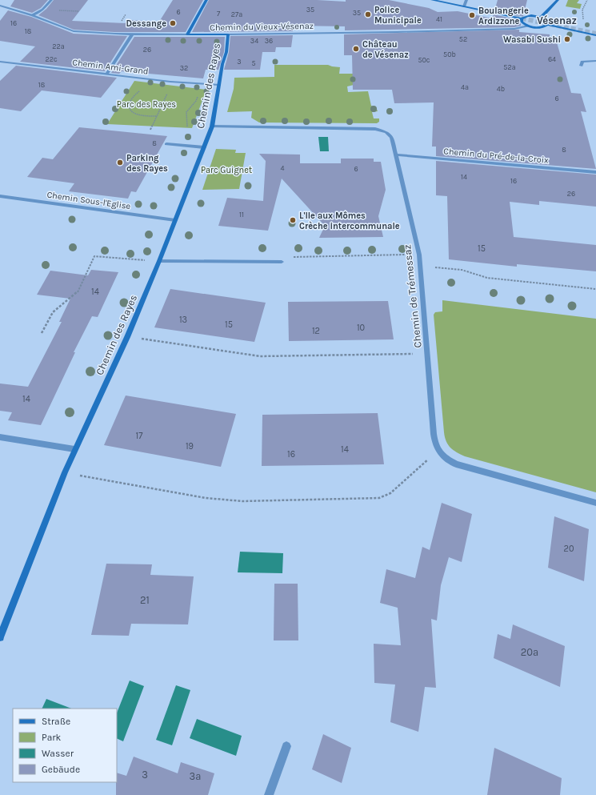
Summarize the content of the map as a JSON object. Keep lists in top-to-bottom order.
{
  "streets": {
    "street": [
      "Chemin du Vieux-Vésenaz",
      "Chemin Ami-Grand",
      "Chemin des Rayes",
      "Chemin du Pré-de-la-Croix",
      "Chemin Sous-l'Eglise",
      "Chemin de Trémessaz"
    ]
  },
  "crossings": [
    ["Chemin du Vieux-Vésenaz", "Chemin des Rayes"],
    ["Chemin Ami-Grand", "Chemin des Rayes"],
    ["Chemin des Rayes", "Chemin Sous-l'Eglise"],
    ["Chemin des Rayes", "Chemin de Trémessaz"],
    ["Chemin du Pré-de-la-Croix", "Chemin de Trémessaz"]
  ],
  "districts": ["Vésenaz"],
  "parks": ["Parc des Rayes", "Parc Guignet"],
  "places": [
    "Police Municipale",
    "Boulangerie Ardizzone",
    "Dessange",
    "Wasabi Sushi",
    "Château de Vésenaz",
    "Parking des Rayes",
    "L'Ile aux Mômes Crèche intercommunale"
  ],
  "house_numbers": [
    "35",
    "6",
    "35",
    "7",
    "27a",
    "41",
    "16",
    "18",
    "52",
    "34",
    "36",
    "22a",
    "26",
    "50b",
    "22c",
    "64",
    "50c",
    "3",
    "5",
    "52a",
    "32",
    "18",
    "4a",
    "4b",
    "6",
    "8",
    "8",
    "4",
    "6",
    "14",
    "16",
    "26",
    "11",
    "15",
    "14",
    "13",
    "15",
    "10",
    "12",
    "14",
    "17",
    "19",
    "14",
    "16",
    "20",
    "21",
    "20a",
    "3",
    "3a"
  ],
  "legend": [
    "Straße",
    "Park",
    "Wasser",
    "Gebäude"
  ]
}
